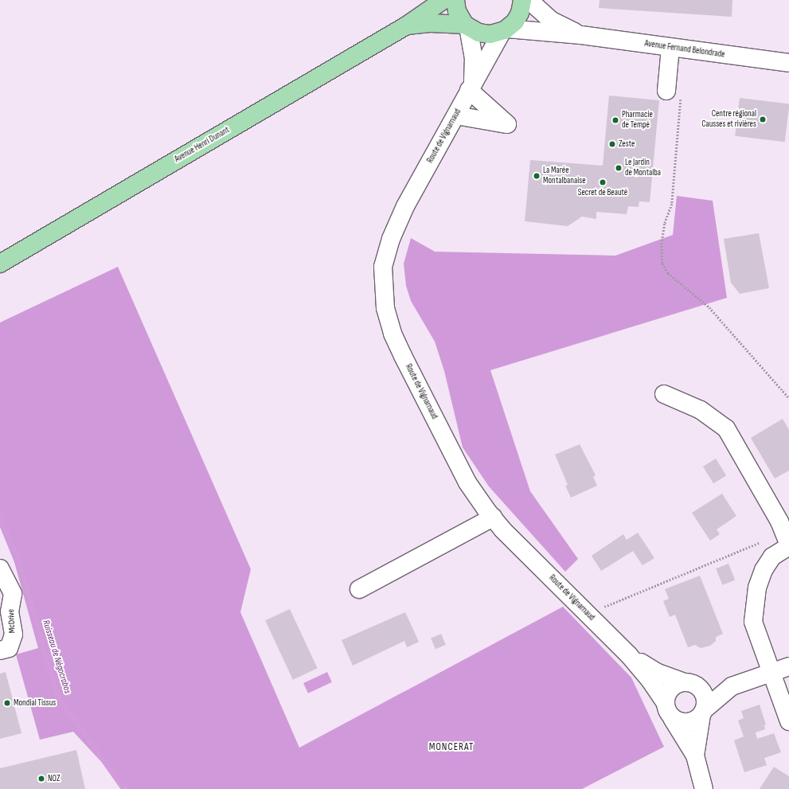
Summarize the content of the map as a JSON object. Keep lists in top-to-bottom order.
{
  "streets": {
    "main road": ["Avenue Henri Dunant"],
    "street": ["Avenue Fernand Belondrade", "Route de Vignarnaud", "McDrive"]
  },
  "crossings": [
    ["Avenue Fernand Belondrade", "Route de Vignarnaud"],
    ["Route de Vignarnaud", "Avenue Henri Dunant"]
  ],
  "districts": ["MONCERAT"],
  "water": ["Ruisseau de Négocrabos"],
  "places": [
    "Centre régional Causses et rivières",
    "Pharmacie de Tempé",
    "Zeste",
    "Le Jardin de Montalba",
    "La Marée Montalbanaise",
    "Secret de Beauté",
    "Mondial Tissus",
    "NOZ"
  ]
}
